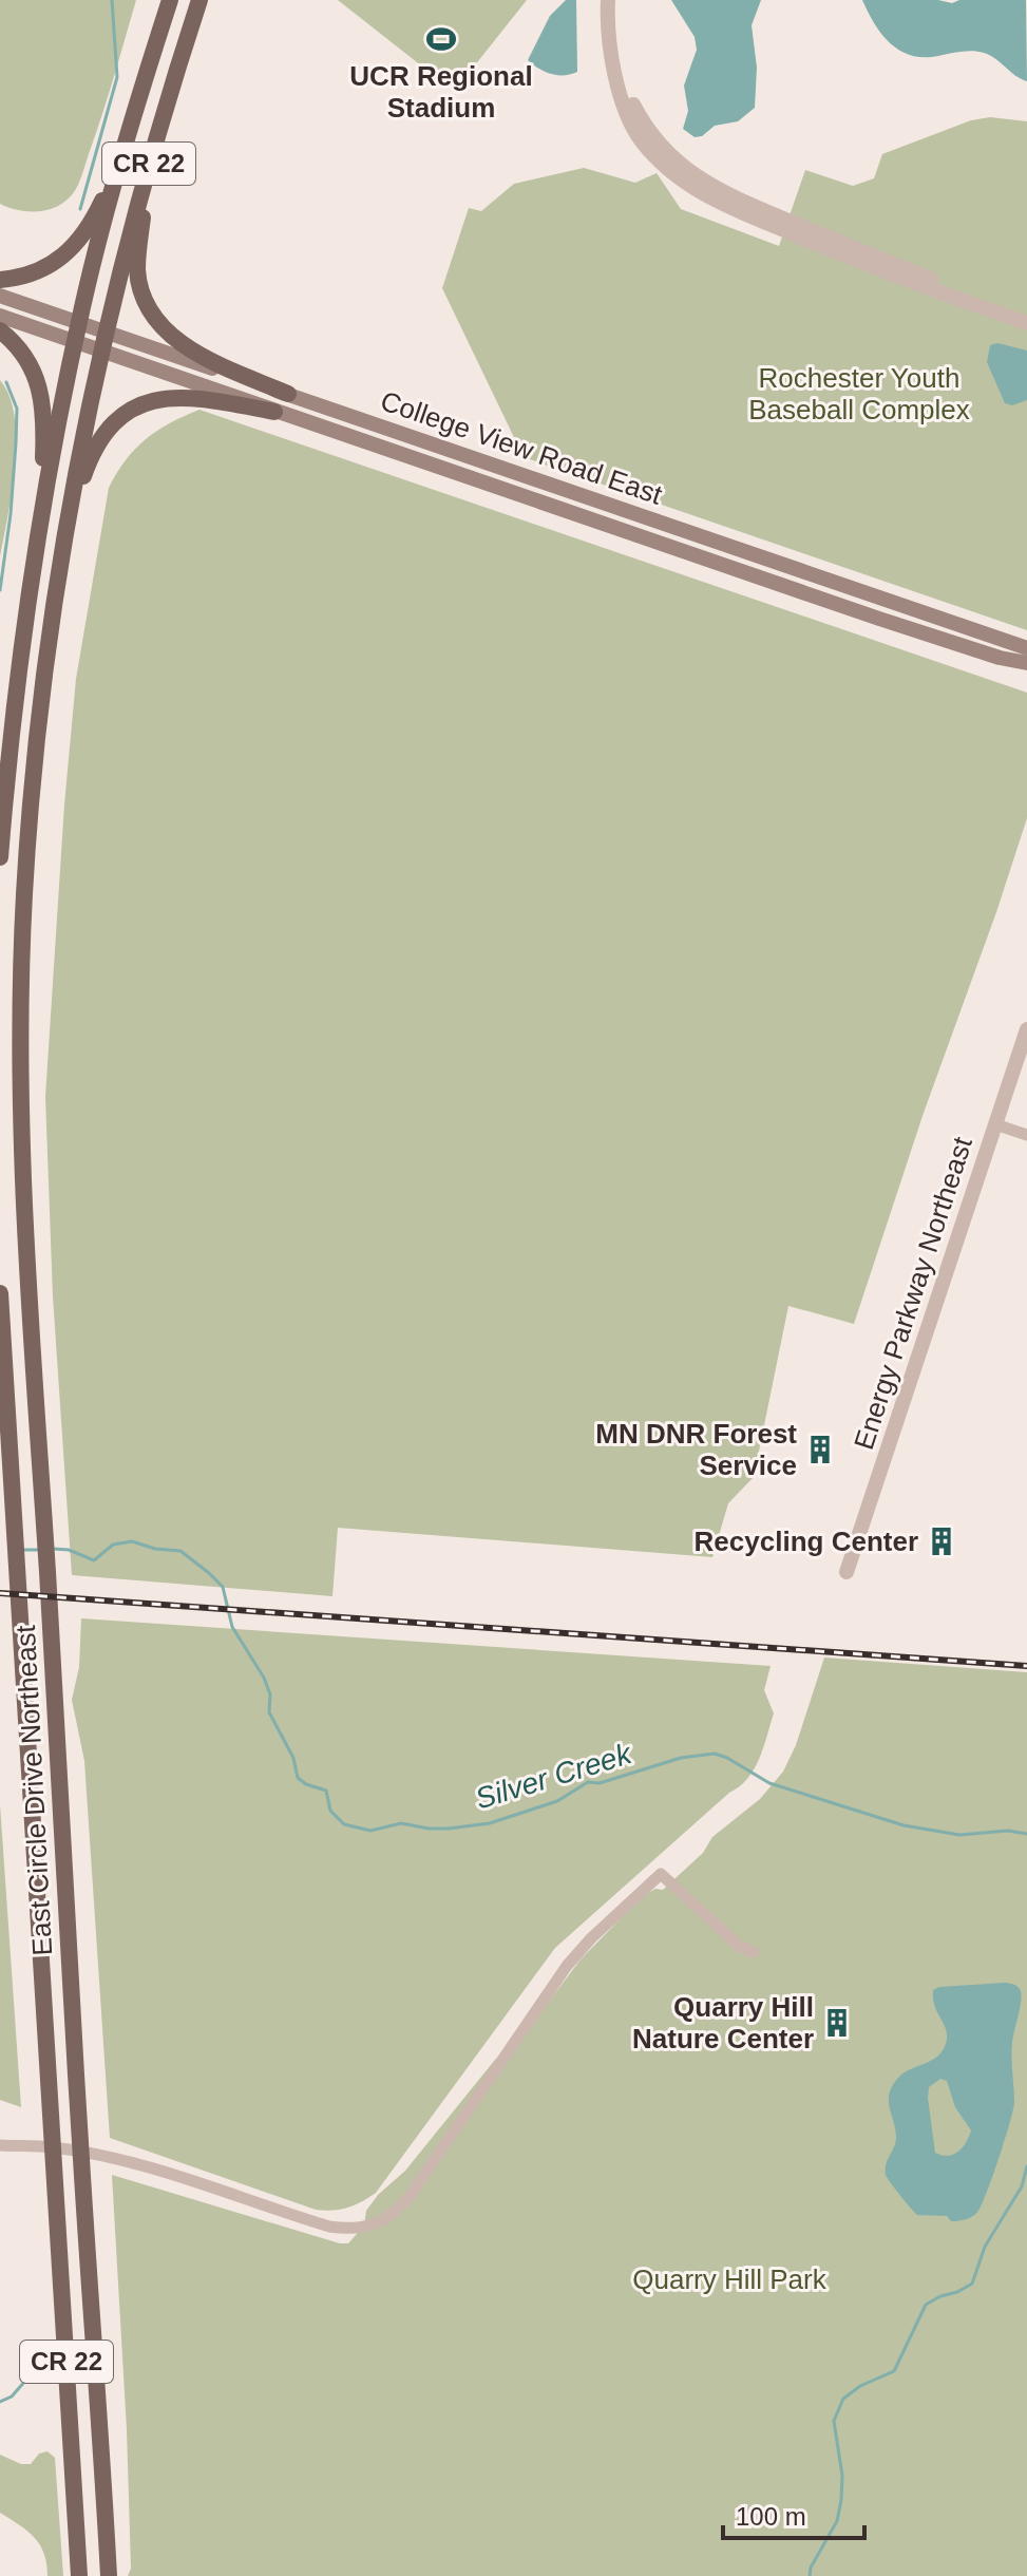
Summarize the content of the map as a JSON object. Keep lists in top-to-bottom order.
{
  "streets": {
    "main road": ["CR 22", "College View Road East", "East Circle Drive Northeast"],
    "street": ["Energy Parkway Northeast"]
  },
  "crossings": [
    ["CR 22", "College View Road East"],
    ["CR 22", "East Circle Drive Northeast"],
    ["College View Road East", "East Circle Drive Northeast"]
  ],
  "water": ["Silver Creek"],
  "parks": ["Rochester Youth Baseball Complex", "Quarry Hill Park"],
  "places": {
    "sports": ["UCR Regional Stadium"],
    "building": ["MN DNR Forest Service", "Recycling Center", "Quarry Hill Nature Center"]
  },
  "scale_bar": "100 m"
}
